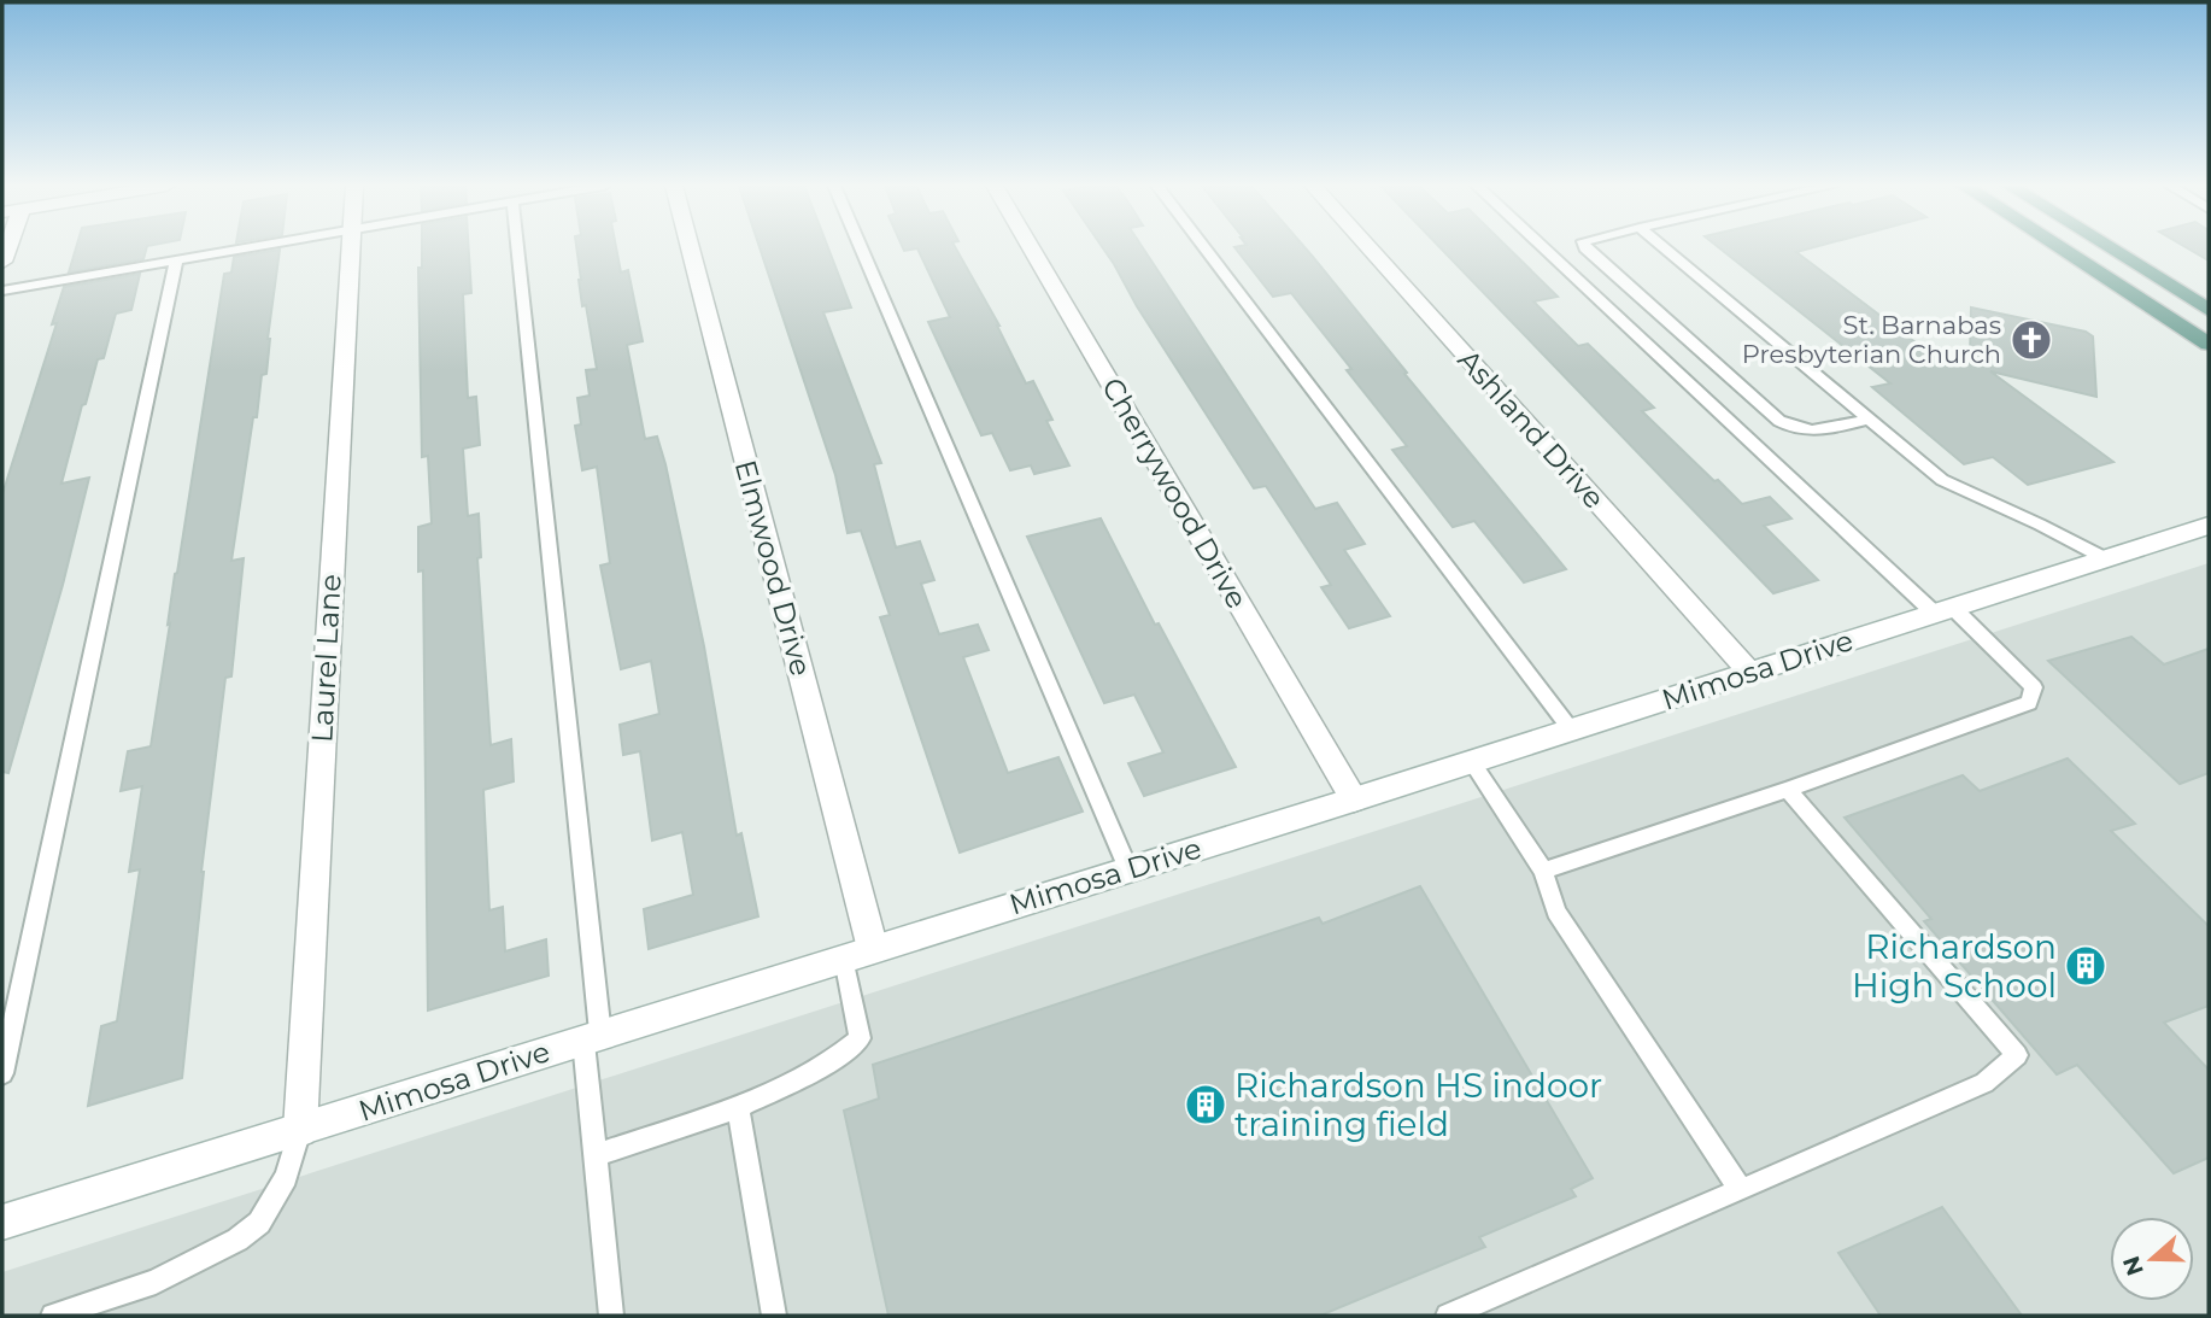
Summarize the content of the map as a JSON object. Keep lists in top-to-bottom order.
{
  "streets": {
    "street": [
      "Ashland Drive",
      "Cherrywood Drive",
      "Elmwood Drive",
      "Laurel Lane",
      "Mimosa Drive"
    ]
  },
  "crossings": [
    ["Ashland Drive", "Mimosa Drive"],
    ["Cherrywood Drive", "Mimosa Drive"],
    ["Elmwood Drive", "Mimosa Drive"],
    ["Laurel Lane", "Mimosa Drive"]
  ],
  "places": {
    "church": ["St. Barnabas Presbyterian Church"],
    "building": ["Richardson High School", "Richardson HS indoor training field"]
  },
  "north": "left"
}
